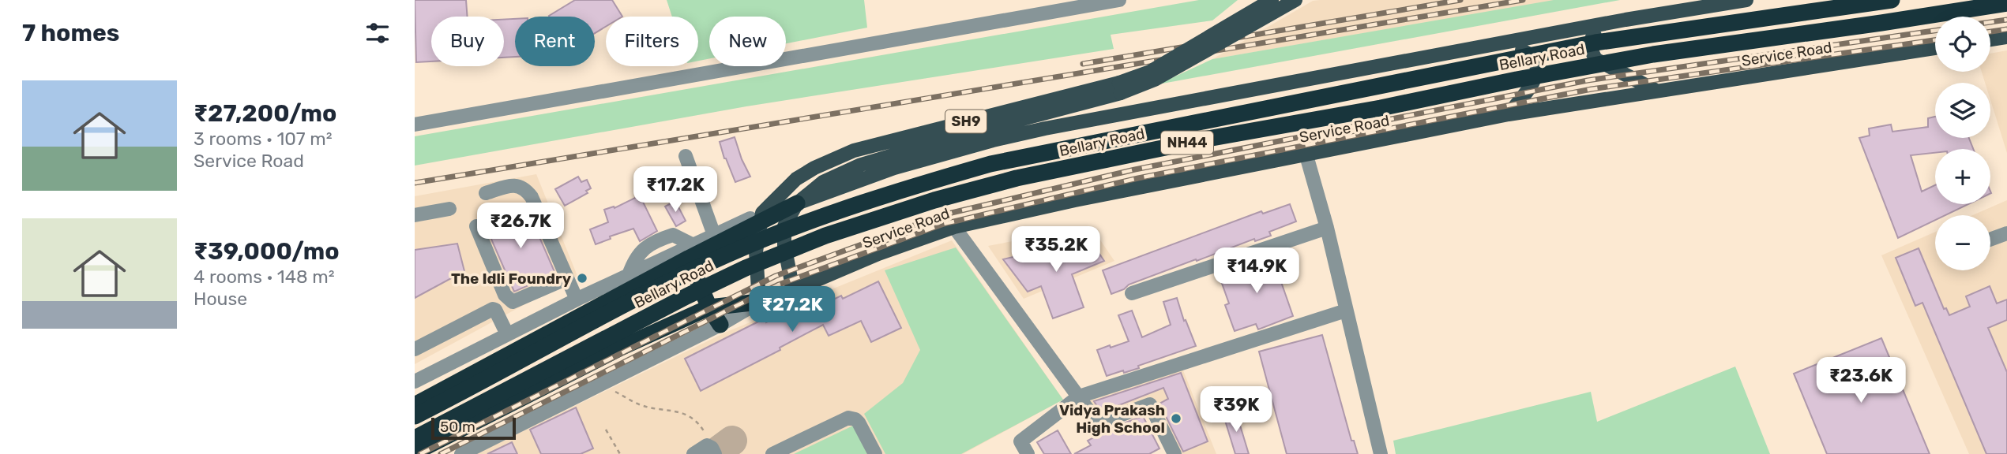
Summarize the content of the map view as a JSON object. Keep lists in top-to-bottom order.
{
  "streets": {
    "highway": ["Bellary Road", "NH44"],
    "main road": ["Service Road", "SH9"]
  },
  "crossings": [
    ["Service Road", "SH9"]
  ],
  "places": ["The Idli Foundry", "Vidya Prakash High School"],
  "scale_bar": "50 m",
  "page": {
    "heading": "7 homes",
    "map_buttons": ["+", "−"],
    "chip": [
      "Buy",
      "Rent",
      "Filters",
      "New"
    ],
    "list": [
      {
        "name": "₹27,200/mo",
        "note": "3 rooms · 107 m² · Service Road"
      },
      {
        "name": "₹39,000/mo",
        "note": "4 rooms · 148 m² · House"
      }
    ],
    "price": [
      "₹17.2K",
      "₹26.7K",
      "₹35.2K",
      "₹14.9K",
      "₹27.2K",
      "₹23.6K",
      "₹39K"
    ],
    "scale": "50 m"
  }
}
